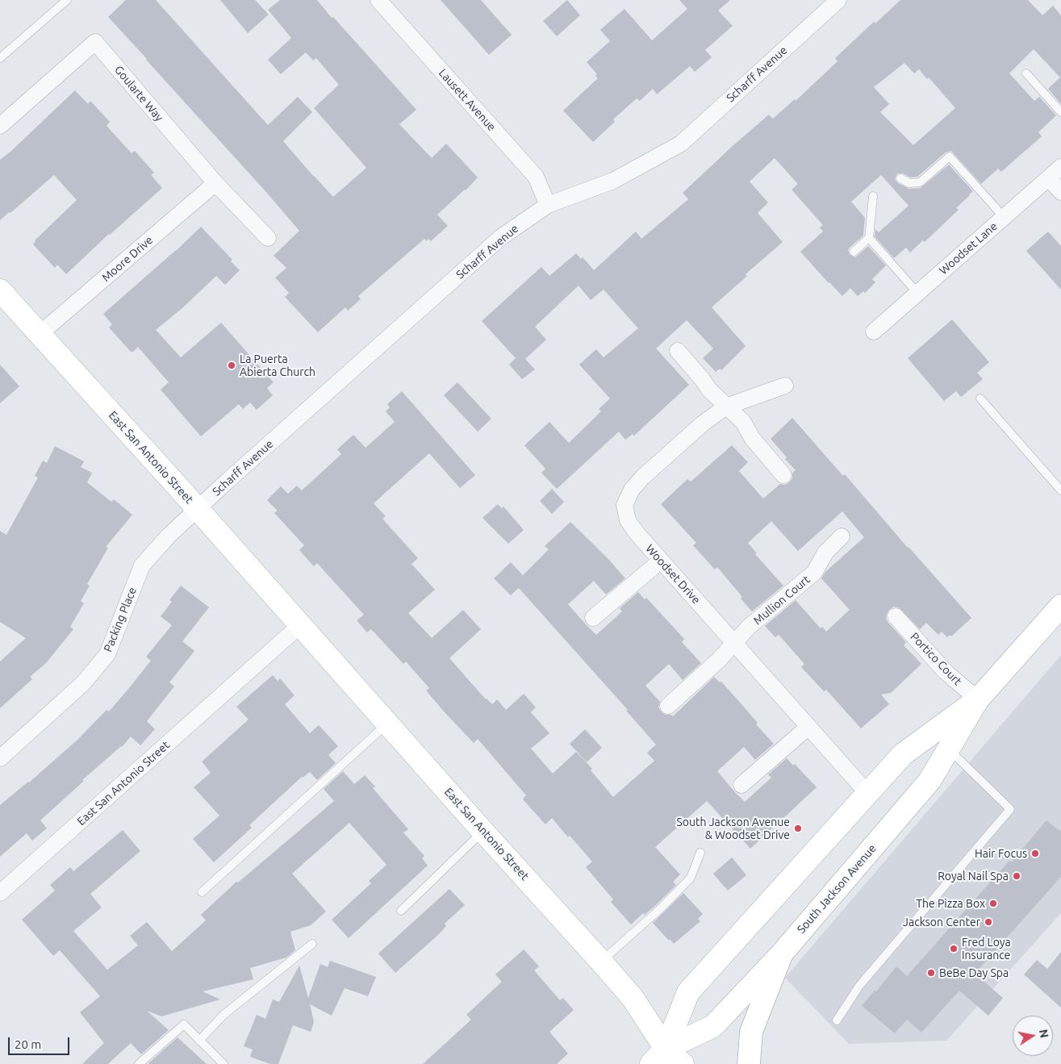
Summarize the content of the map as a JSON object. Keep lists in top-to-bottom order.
{
  "streets": {
    "main road": ["East San Antonio Street", "South Jackson Avenue"],
    "street": [
      "Scharff Avenue",
      "Goularte Way",
      "Lausett Avenue",
      "Woodset Lane",
      "Moore Drive",
      "Woodset Drive",
      "Mullion Court",
      "Packing Place",
      "Portico Court"
    ]
  },
  "crossings": [
    ["Scharff Avenue", "Lausett Avenue"],
    ["Scharff Avenue", "East San Antonio Street"],
    ["Scharff Avenue", "Packing Place"],
    ["Goularte Way", "Moore Drive"],
    ["Moore Drive", "East San Antonio Street"],
    ["East San Antonio Street", "Packing Place"],
    ["East San Antonio Street", "South Jackson Avenue"],
    ["Woodset Drive", "Mullion Court"],
    ["Woodset Drive", "South Jackson Avenue"],
    ["Portico Court", "South Jackson Avenue"]
  ],
  "places": [
    "La Puerta Abierta Church",
    "South Jackson Avenue & Woodset Drive",
    "Hair Focus",
    "Royal Nail Spa",
    "The Pizza Box",
    "Jackson Center",
    "Fred Loya Insurance",
    "BeBe Day Spa"
  ],
  "scale_bar": "20 m",
  "north": "right"
}
